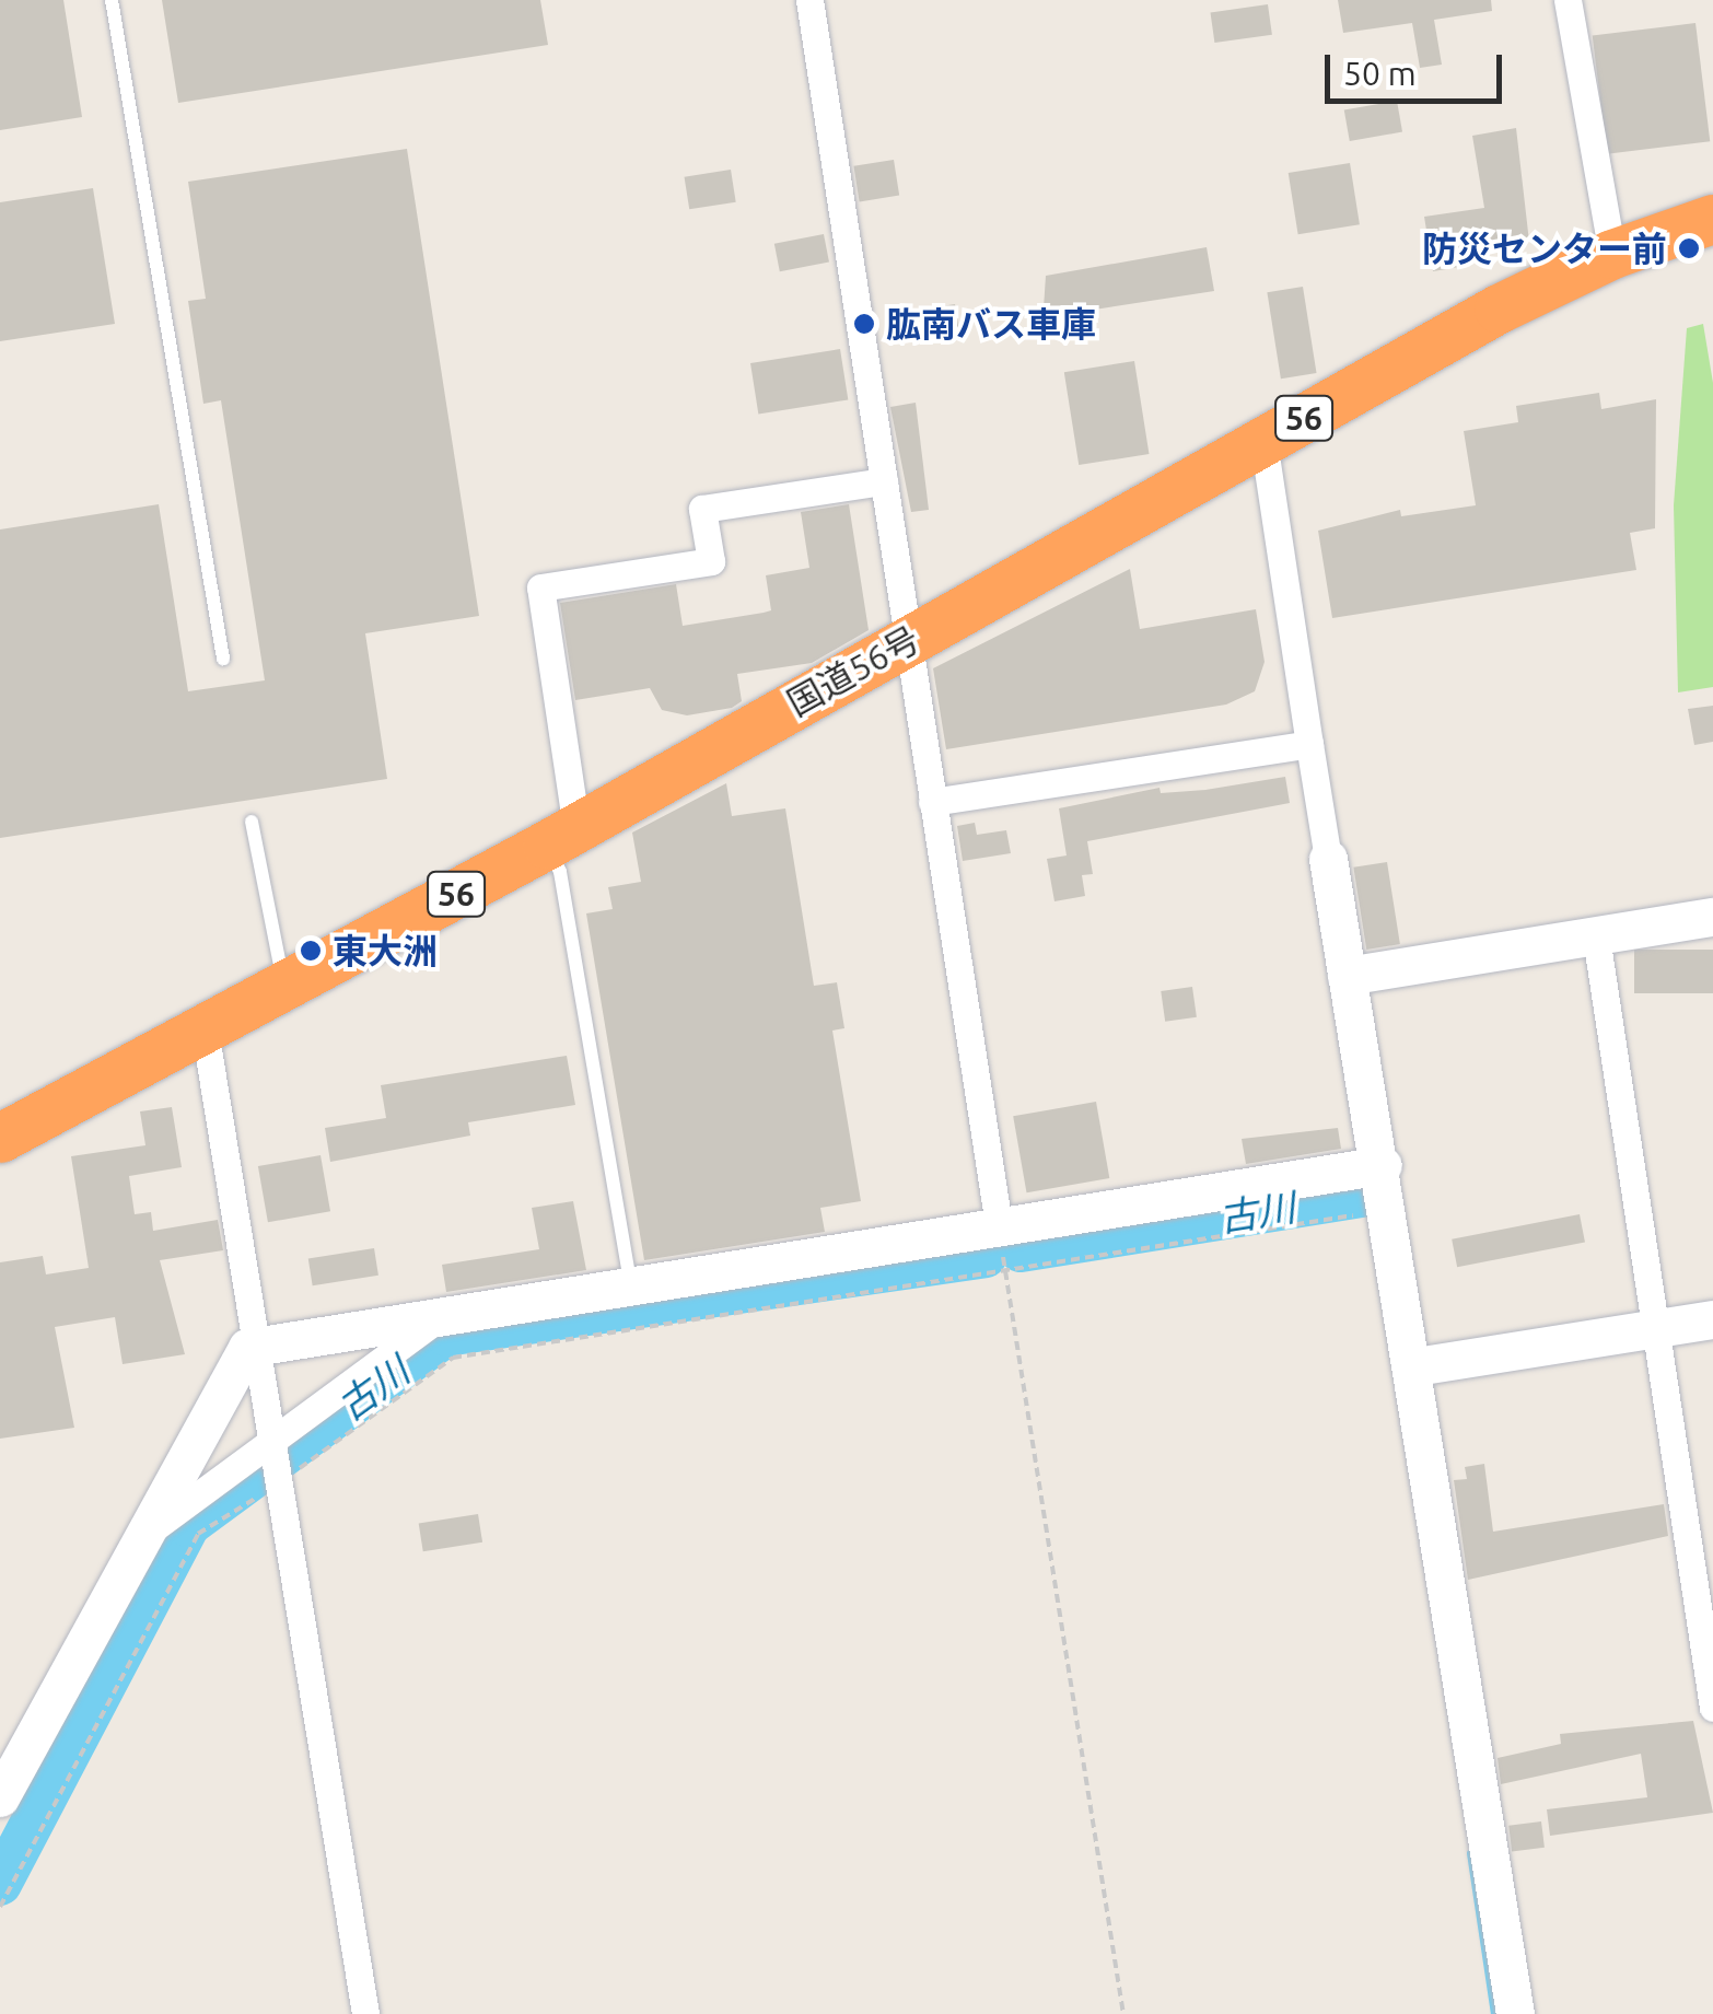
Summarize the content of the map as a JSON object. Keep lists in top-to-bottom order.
{
  "streets": {
    "highway": ["56", "国道56号"]
  },
  "water": ["古川"],
  "places": ["防災センター前", "肱南バス車庫", "東大洲"],
  "scale_bar": "50 m"
}
